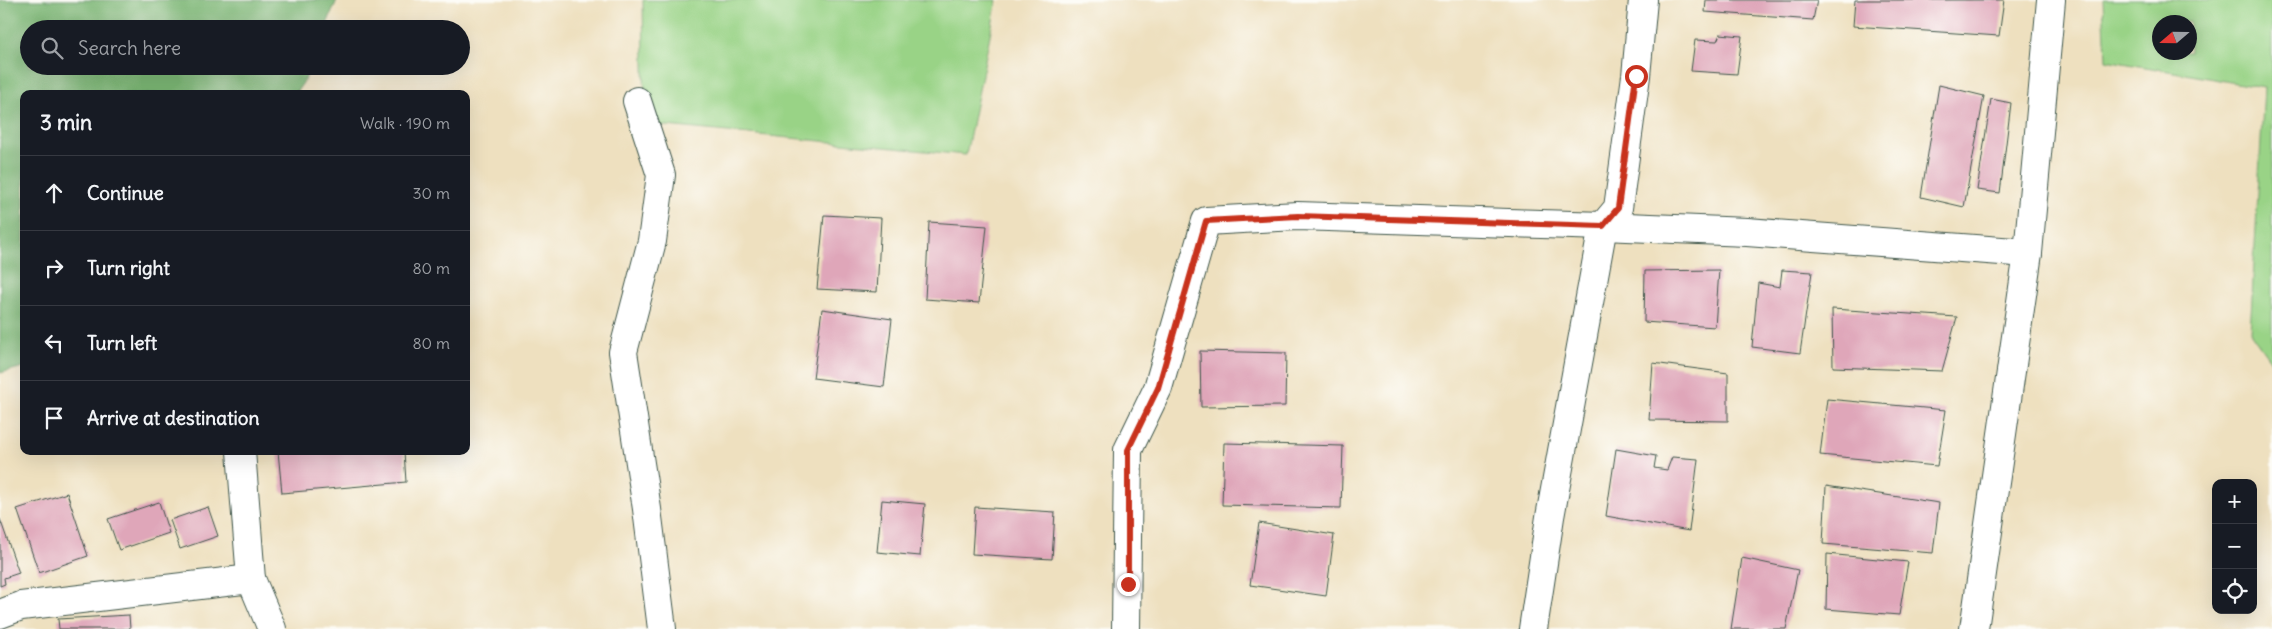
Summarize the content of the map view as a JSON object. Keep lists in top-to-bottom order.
{
  "north": "left",
  "page": {
    "search": "Search here",
    "heading": ["3 min", "Walk · 190 m"],
    "list": [
      ["Continue", "30 m"],
      ["Turn right", "80 m"],
      ["Turn left", "80 m"],
      "Arrive at destination"
    ],
    "map_buttons": ["+", "−"]
  }
}
